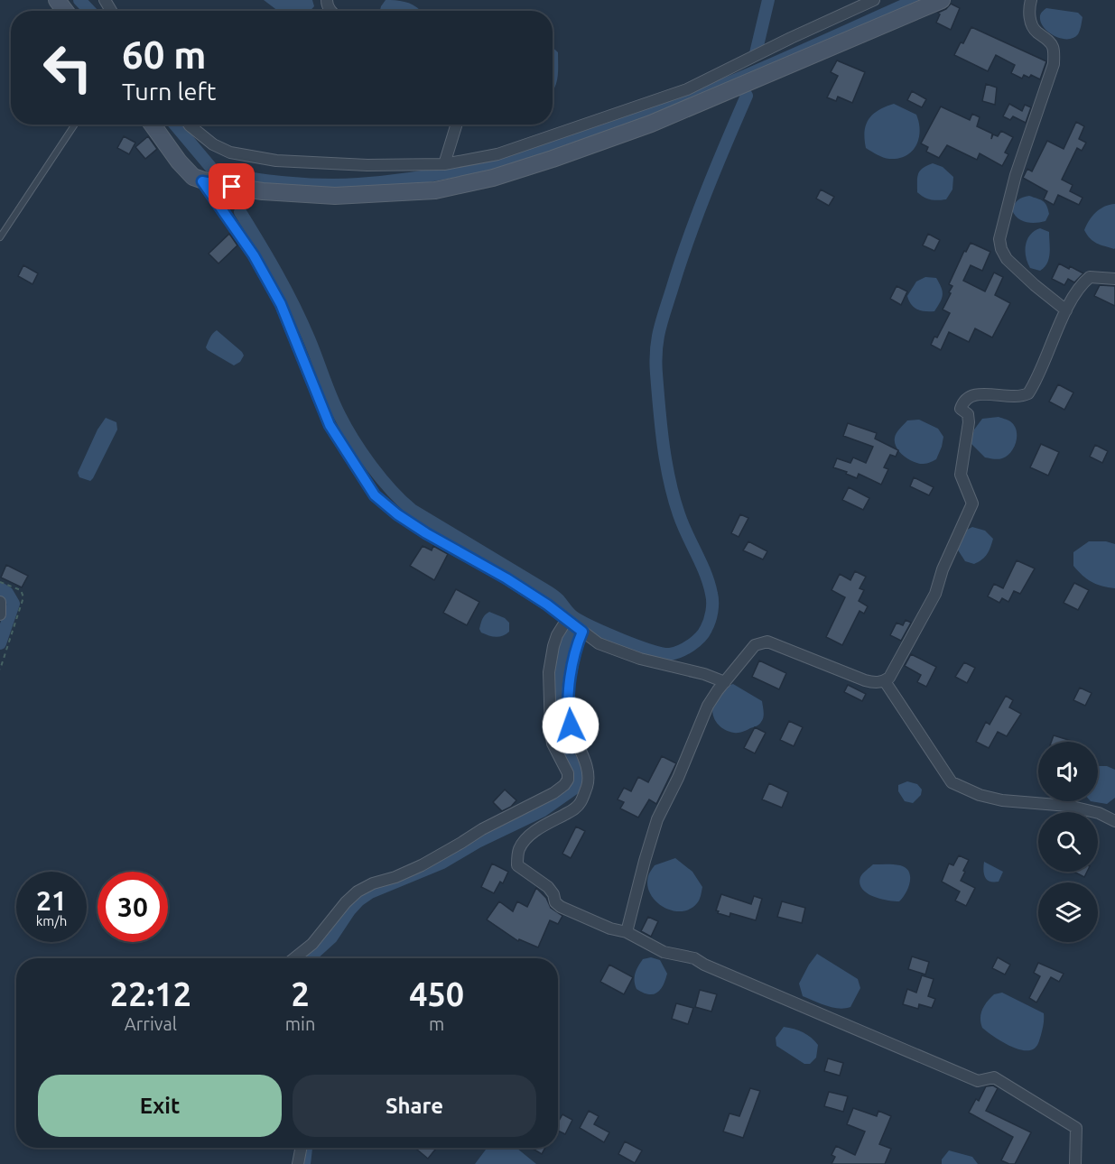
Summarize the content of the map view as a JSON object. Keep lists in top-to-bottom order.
{
  "page": {
    "turn": ["60 m", "Turn left"],
    "speed": "21 km/h",
    "limit": "30",
    "eta": [
      "22:12",
      "Arrival",
      "2",
      "min",
      "450",
      "m"
    ],
    "buttons": ["Exit", "Share"]
  }
}
